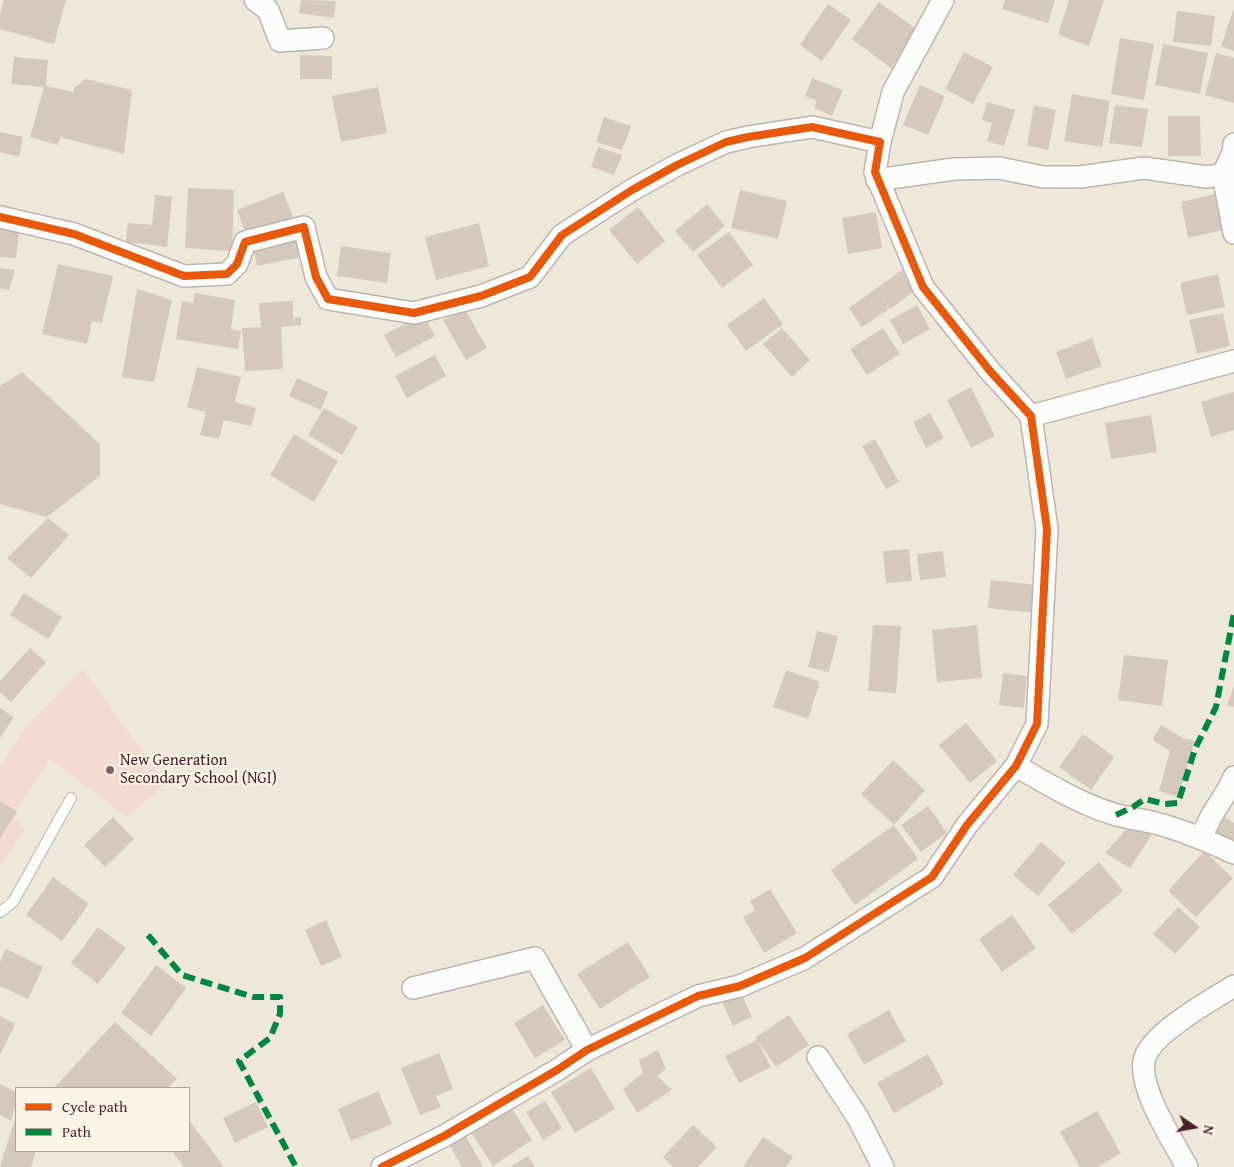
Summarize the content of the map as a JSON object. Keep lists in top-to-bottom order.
{
  "places": ["New Generation Secondary School (NGI)"],
  "legend": ["Cycle path", "Path"],
  "north": "right"
}
